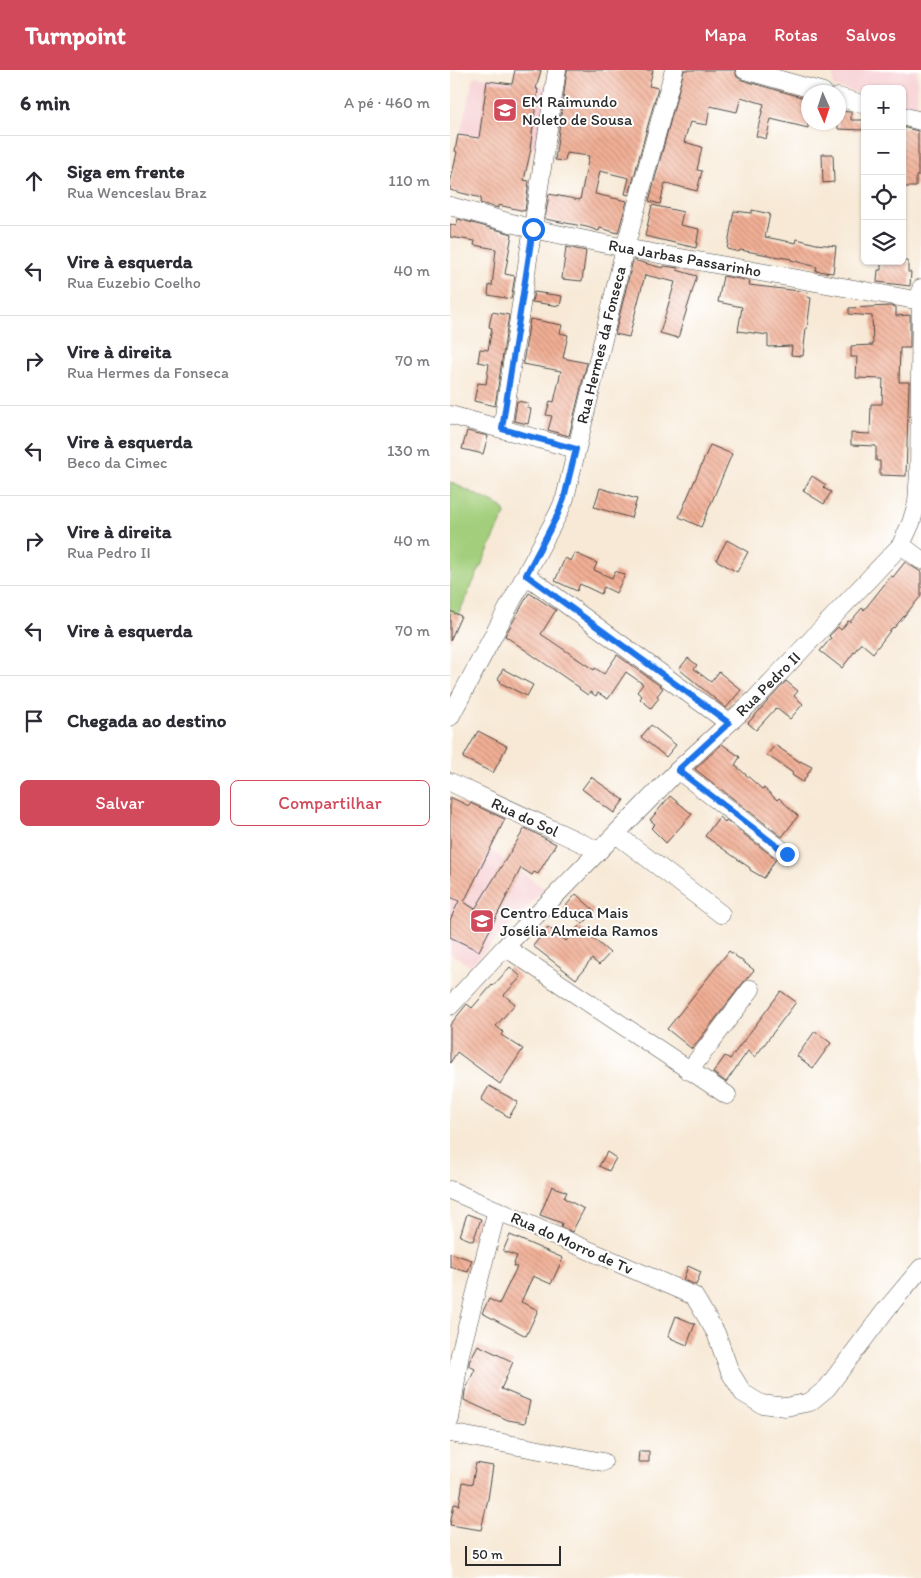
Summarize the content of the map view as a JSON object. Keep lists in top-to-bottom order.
{
  "streets": {
    "street": [
      "Rua Jarbas Passarinho",
      "Rua Hermes da Fonseca",
      "Rua Pedro II",
      "Rua do Sol",
      "Rua do Morro de Tv"
    ]
  },
  "crossings": [
    ["Rua Jarbas Passarinho", "Rua Hermes da Fonseca"],
    ["Rua Jarbas Passarinho", "Rua Pedro II"],
    ["Rua Pedro II", "Rua do Sol"]
  ],
  "places": {
    "school or university": ["EM Raimundo Noleto de Sousa", "Centro Educa Mais Josélia Almeida Ramos"]
  },
  "scale_bar": "50 m",
  "north": "bottom",
  "page": {
    "header": "Turnpoint",
    "nav": ["Mapa", "Rotas", "Salvos"],
    "heading": ["6 min", "A pé · 460 m"],
    "map_buttons": ["+", "−"],
    "list": [
      ["Siga em frente", "Rua Wenceslau Braz", "110 m"],
      ["Vire à esquerda", "Rua Euzebio Coelho", "40 m"],
      ["Vire à direita", "Rua Hermes da Fonseca", "70 m"],
      ["Vire à esquerda", "Beco da Cimec", "130 m"],
      ["Vire à direita", "Rua Pedro II", "40 m"],
      ["Vire à esquerda", "70 m"],
      "Chegada ao destino"
    ],
    "buttons": ["Salvar", "Compartilhar"],
    "scale": "50 m"
  }
}
